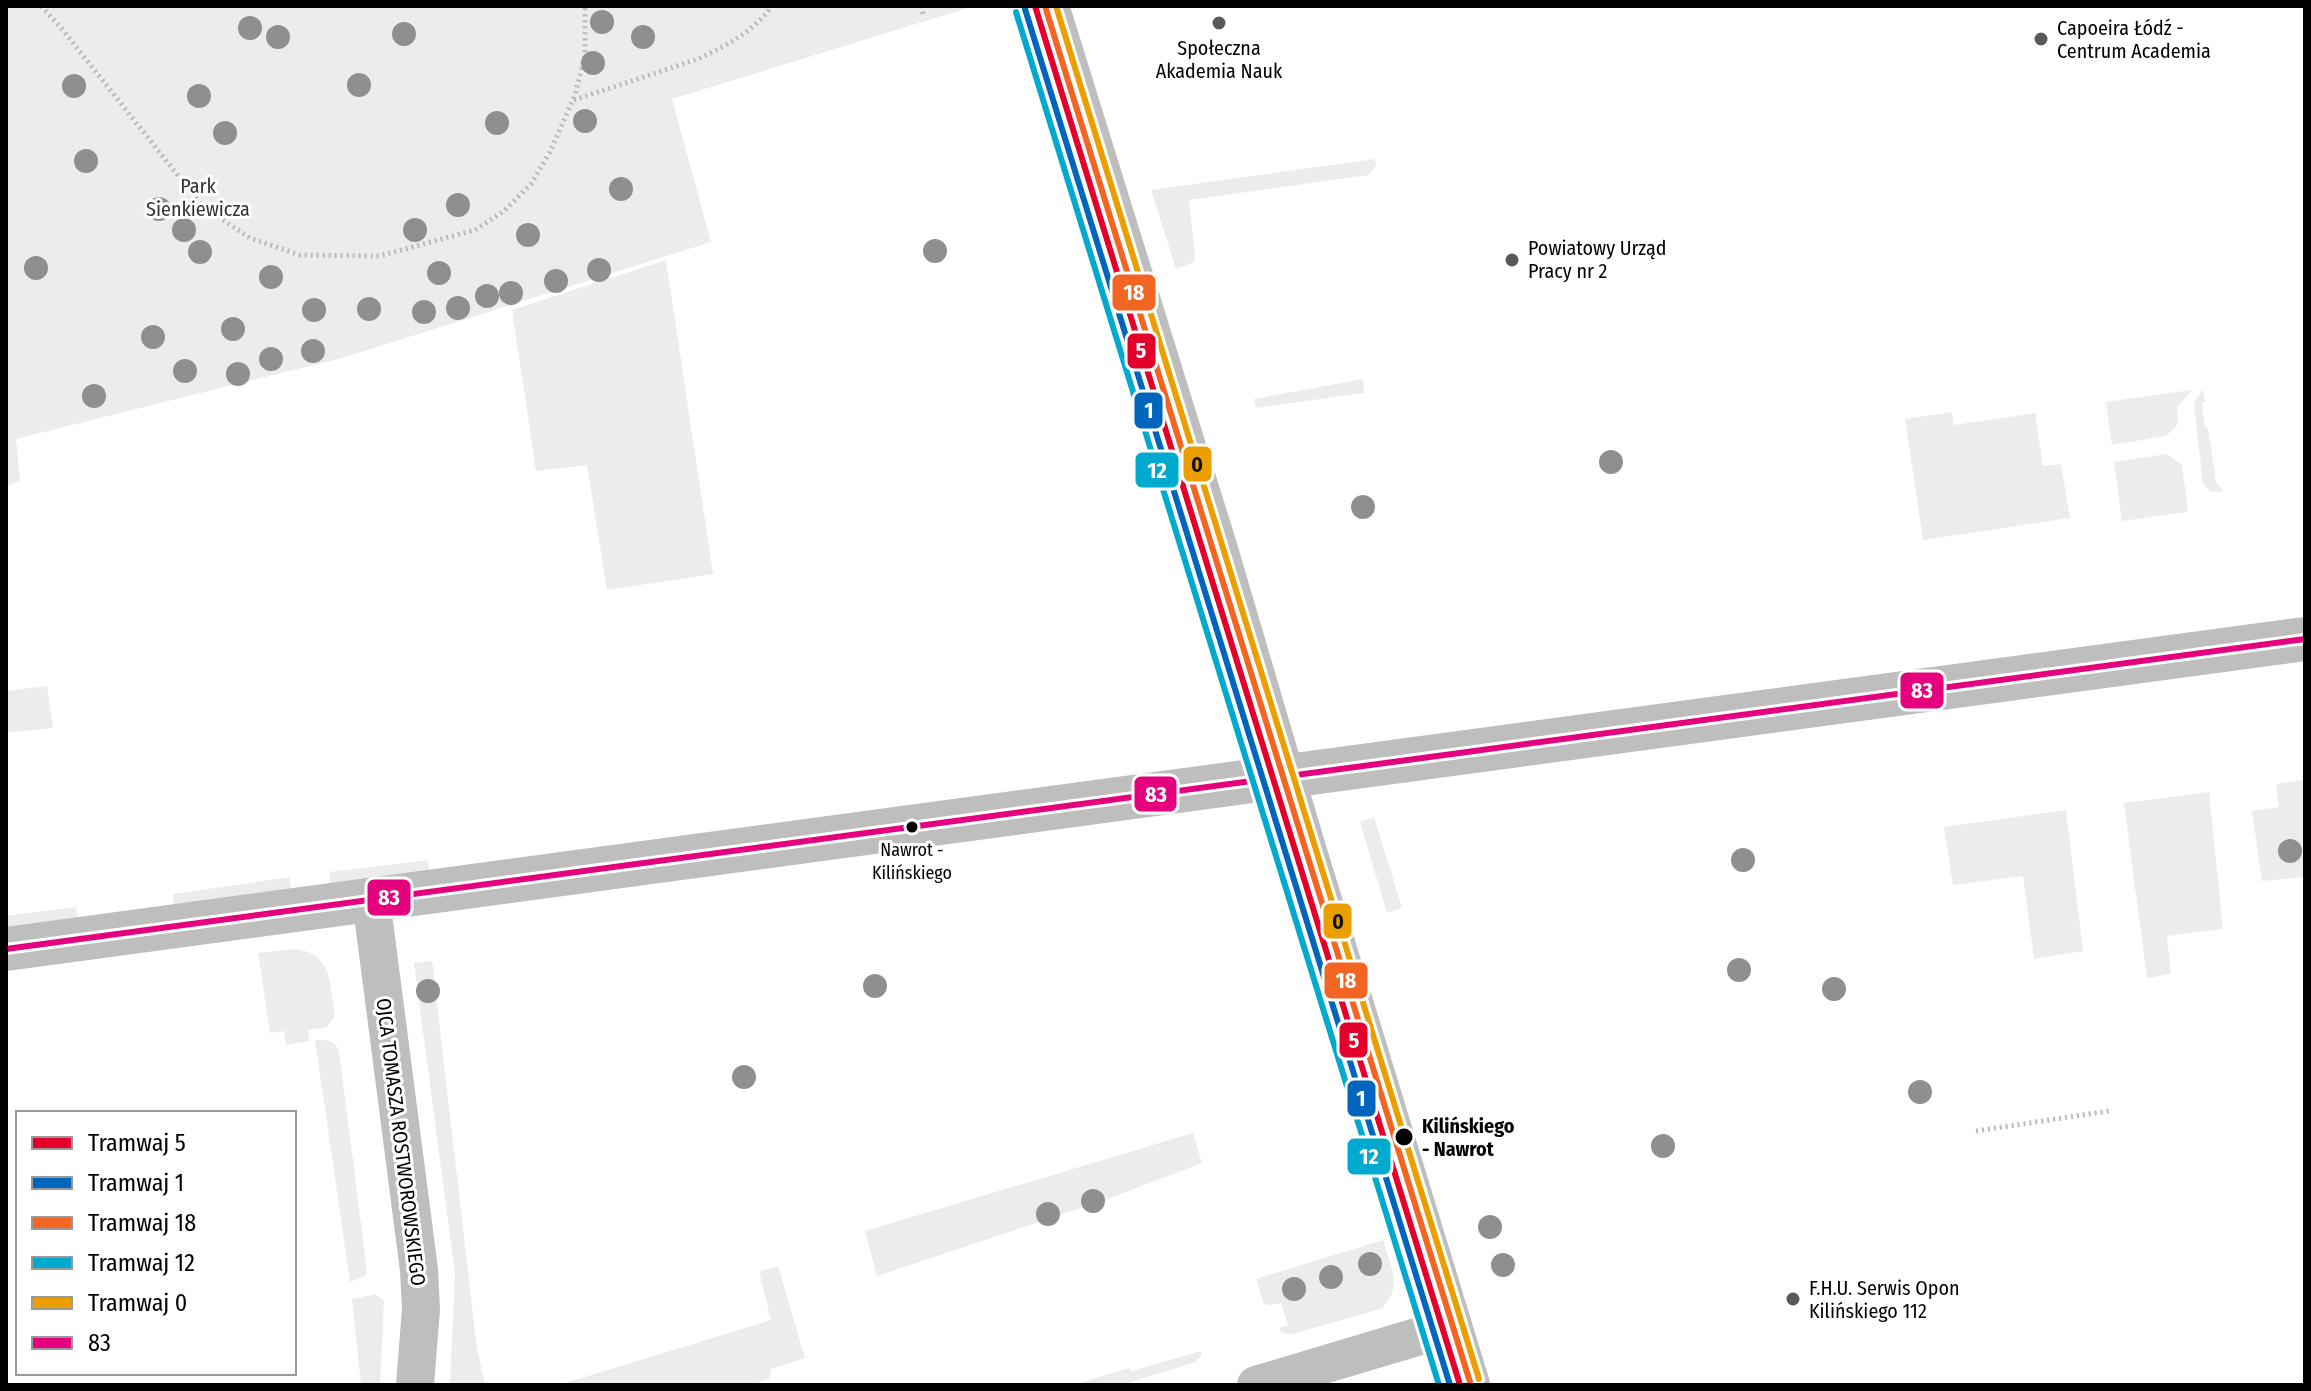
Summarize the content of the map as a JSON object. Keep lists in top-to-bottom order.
{
  "streets": {
    "street": ["OJCA TOMASZA ROSTWOROWSKIEGO"]
  },
  "parks": ["Park Sienkiewicza"],
  "places": [
    "Społeczna Akademia Nauk",
    "Capoeira Łódź - Centrum Academia",
    "Powiatowy Urząd Pracy nr 2",
    "Nawrot - Kilińskiego",
    "Kilińskiego - Nawrot",
    "F.H.U. Serwis Opon Kilińskiego 112"
  ],
  "lines": [
    "tram line 5",
    "tram line 18",
    "tram line 0",
    "tram line 1",
    "tram line 12",
    "transit line 83"
  ],
  "legend": [
    "Tramwaj 5",
    "Tramwaj 1",
    "Tramwaj 18",
    "Tramwaj 12",
    "Tramwaj 0",
    "83"
  ]
}
